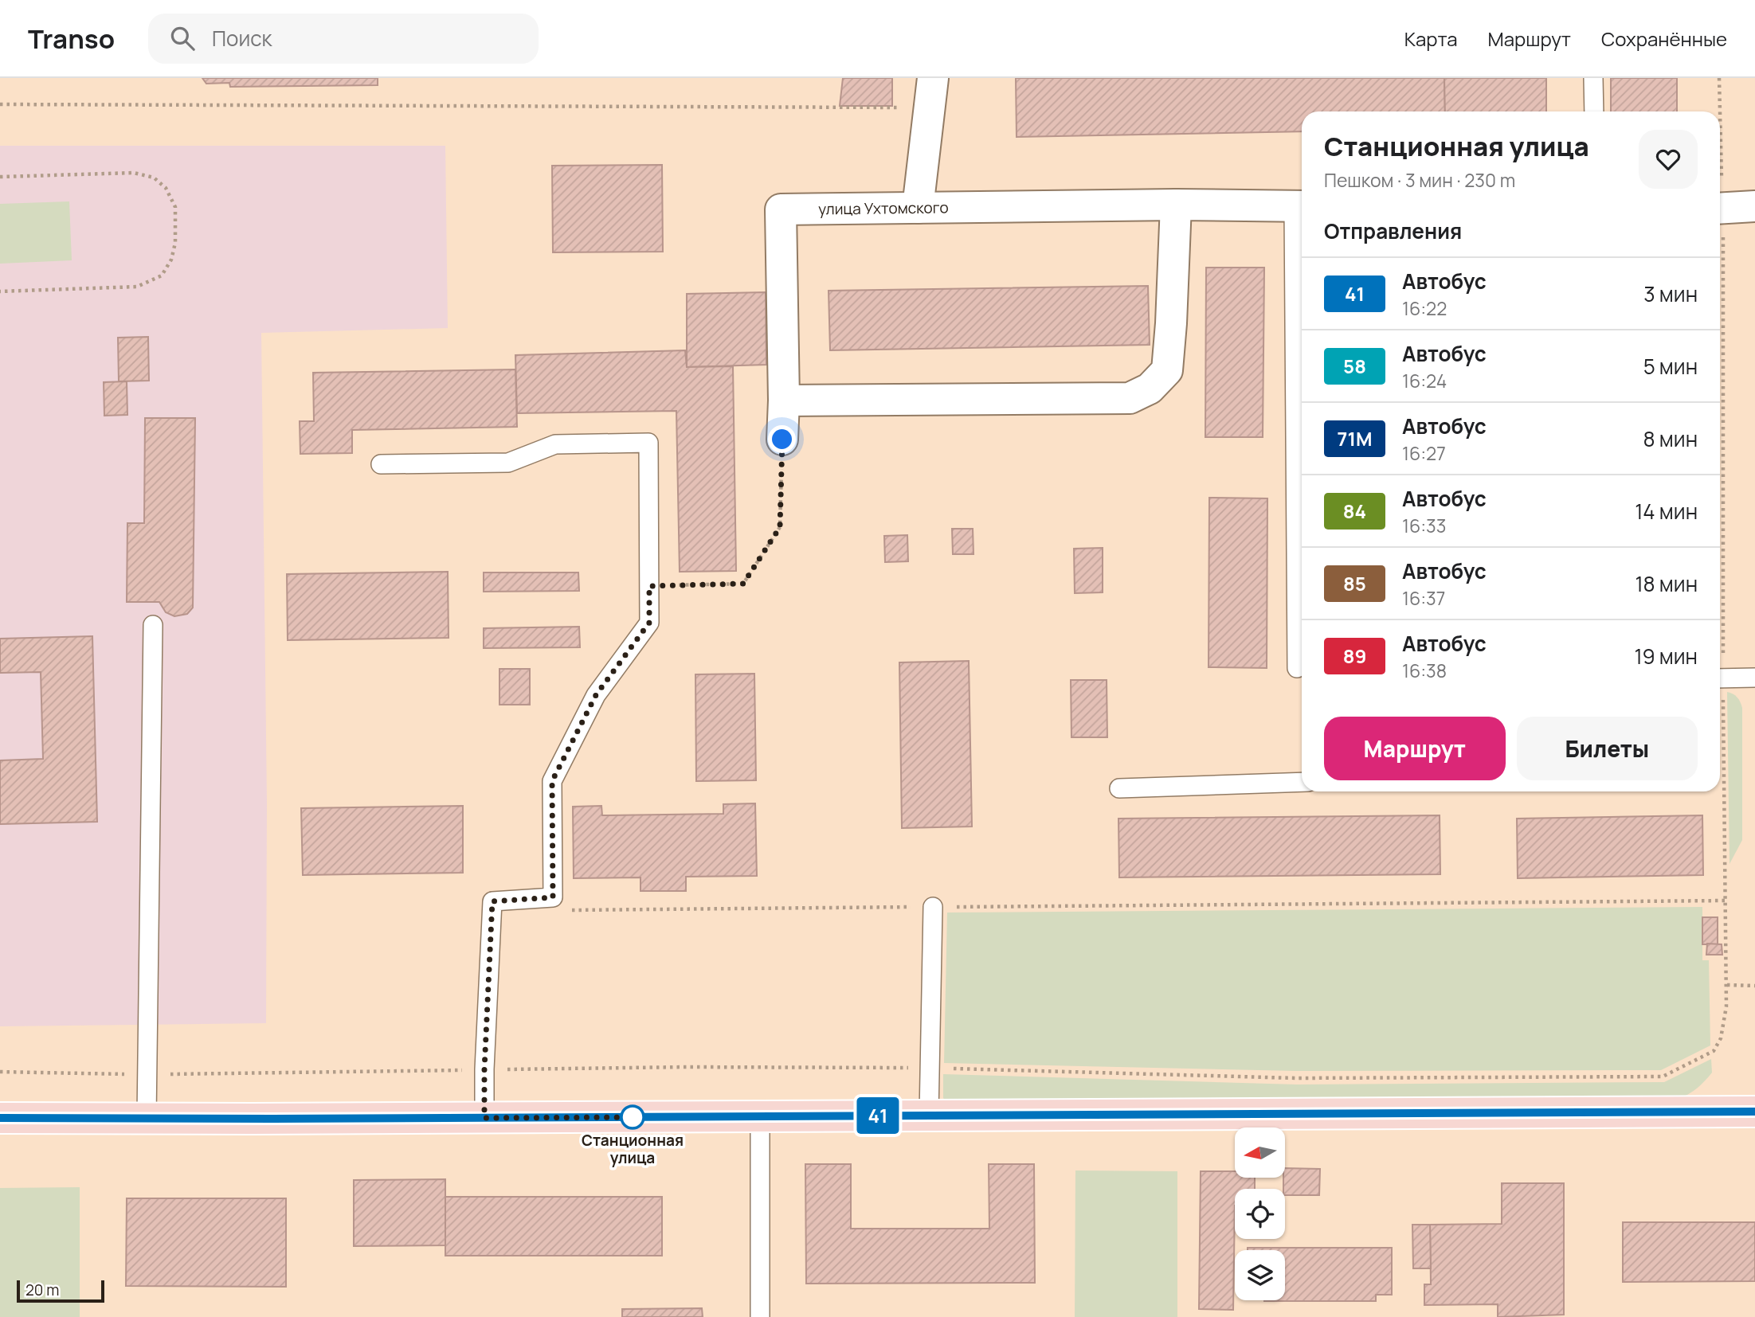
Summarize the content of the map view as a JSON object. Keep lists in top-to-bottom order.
{
  "streets": {
    "street": ["улица Ухтомского"]
  },
  "places": ["Станционная улица"],
  "lines": ["bus line 41"],
  "scale_bar": "20 m",
  "north": "left",
  "page": {
    "header": "Transo",
    "search": "Поиск",
    "nav": ["Карта", "Маршрут", "Сохранённые"],
    "on_map": "41",
    "heading": [
      ["Станционная улица", "Пешком · 3 мин · 230 m"],
      "Отправления"
    ],
    "list": [
      {
        "mark": "41",
        "name": "Автобус",
        "note": "16:22",
        "value": "3 мин"
      },
      {
        "mark": "58",
        "name": "Автобус",
        "note": "16:24",
        "value": "5 мин"
      },
      {
        "mark": "71М",
        "name": "Автобус",
        "note": "16:27",
        "value": "8 мин"
      },
      {
        "mark": "84",
        "name": "Автобус",
        "note": "16:33",
        "value": "14 мин"
      },
      {
        "mark": "85",
        "name": "Автобус",
        "note": "16:37",
        "value": "18 мин"
      },
      {
        "mark": "89",
        "name": "Автобус",
        "note": "16:38",
        "value": "19 мин"
      }
    ],
    "buttons": ["Маршрут", "Билеты"],
    "scale": "20 m"
  }
}
